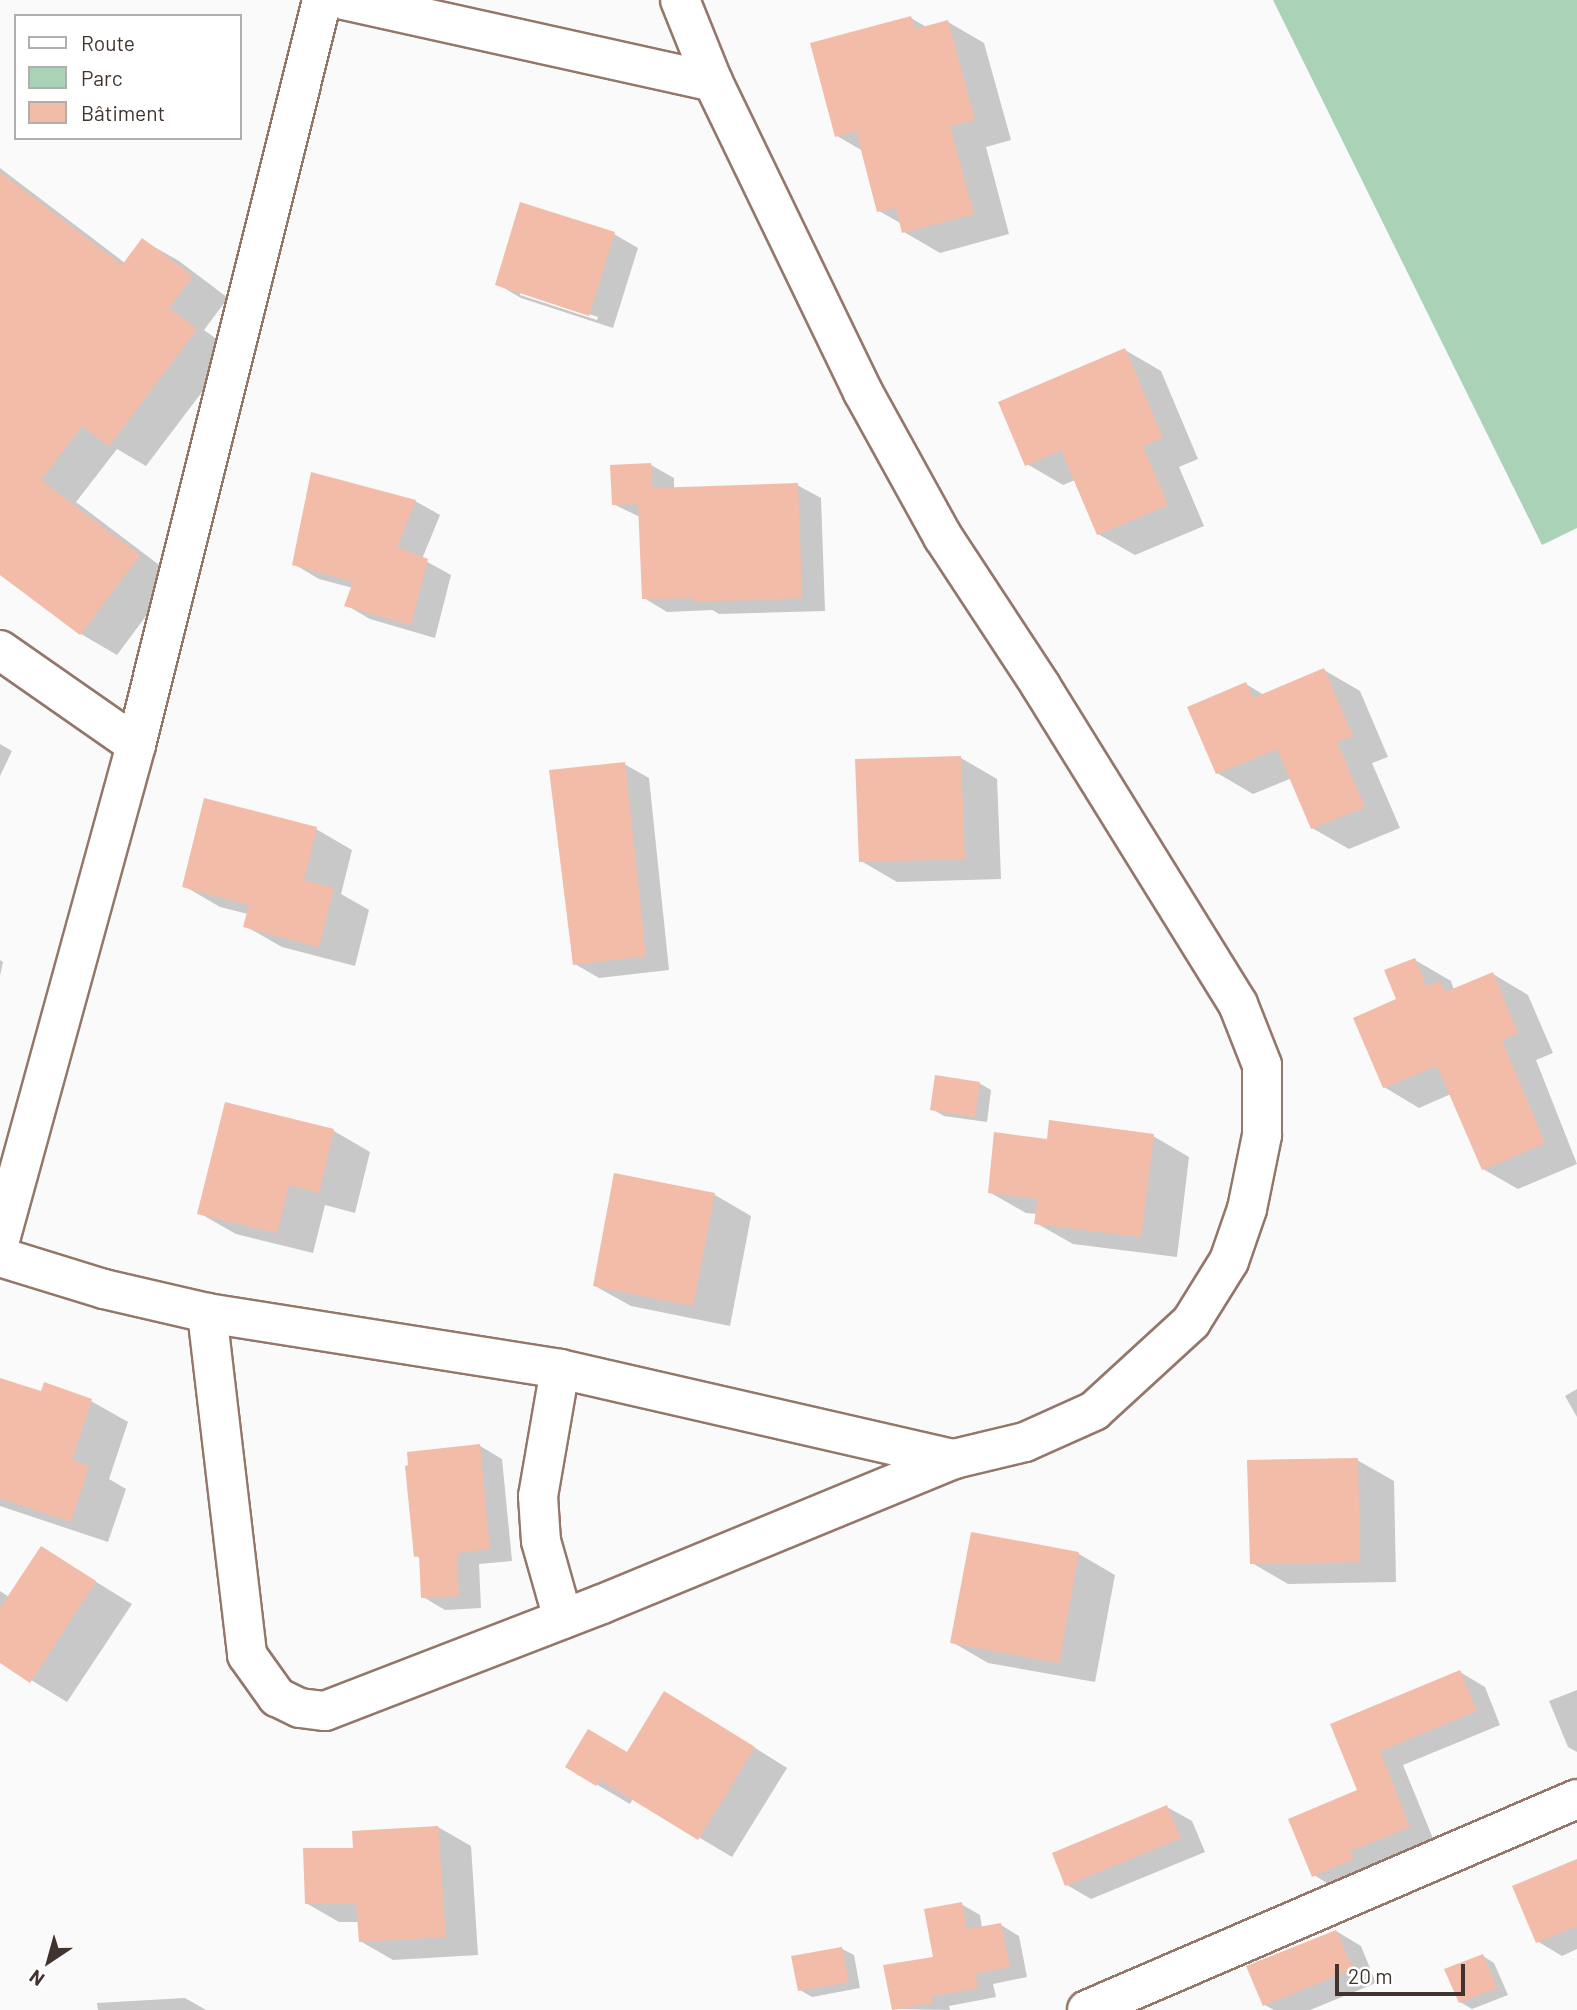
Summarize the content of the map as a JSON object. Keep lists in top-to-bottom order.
{
  "legend": ["Route", "Parc", "Bâtiment"],
  "scale_bar": "20 m",
  "north": "bottom left"
}
